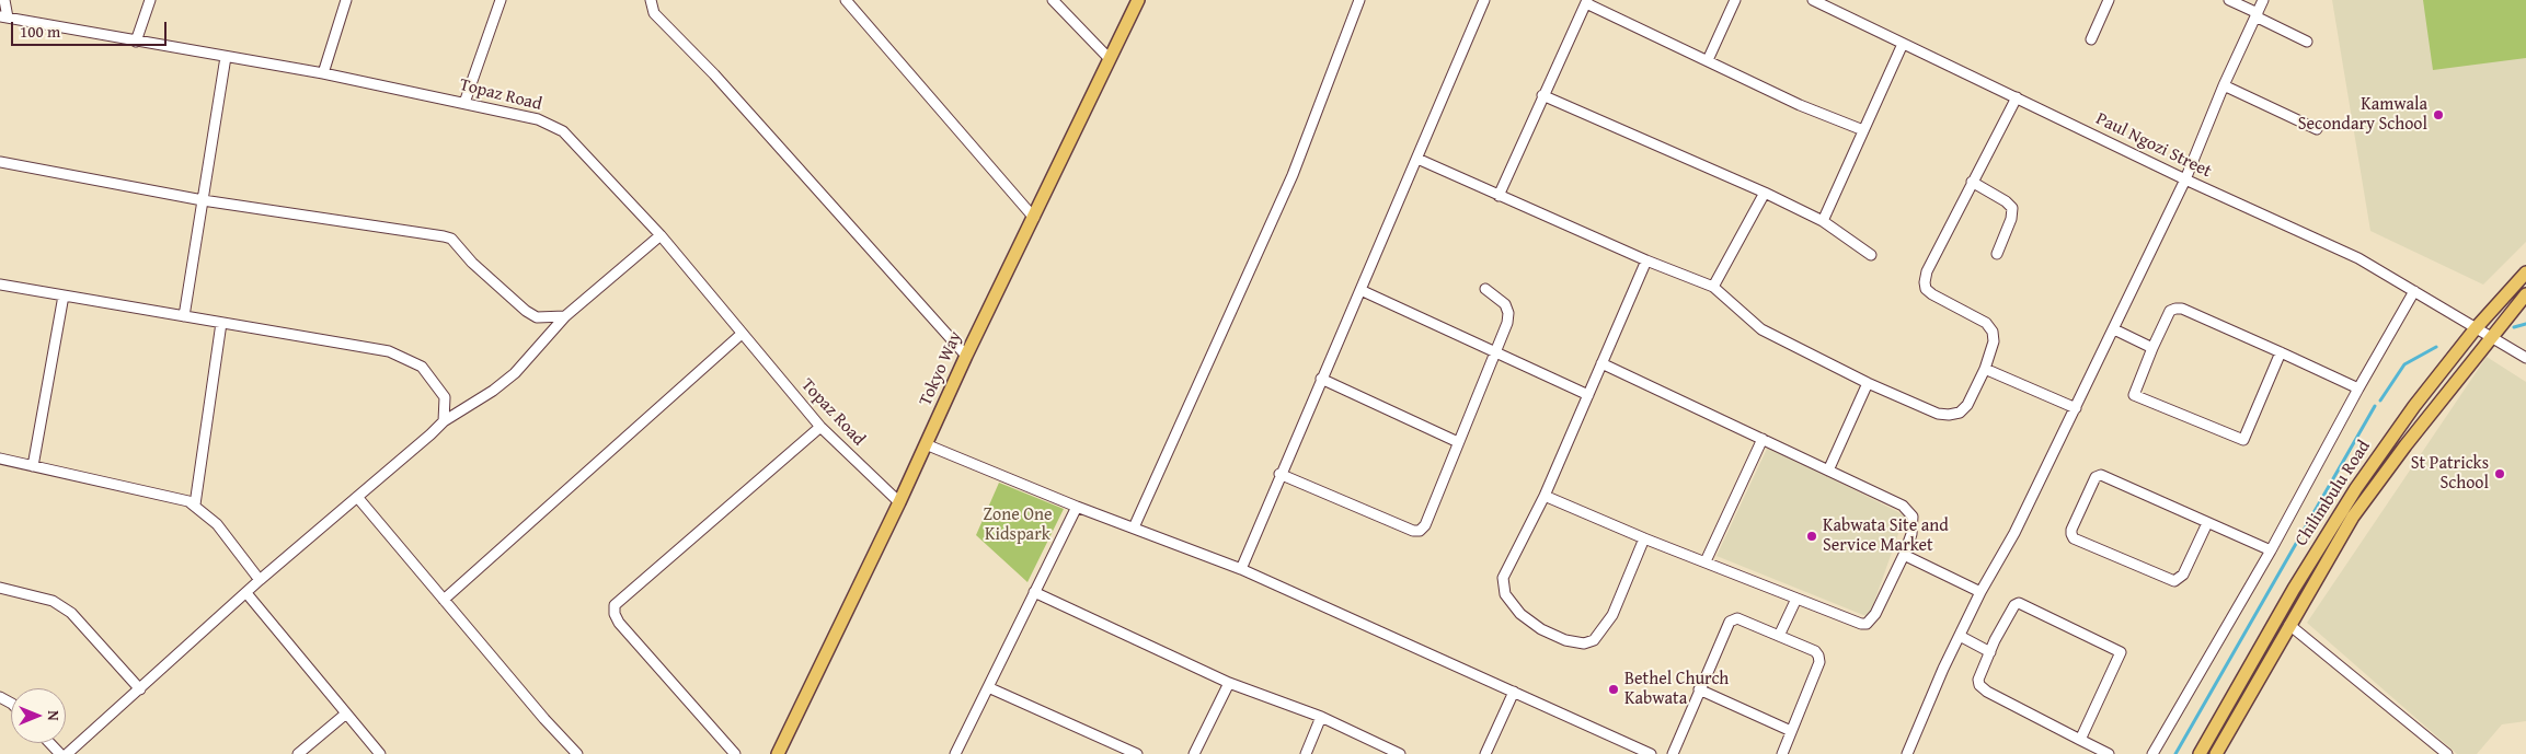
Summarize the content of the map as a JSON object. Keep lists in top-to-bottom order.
{
  "streets": {
    "main road": ["Tokyo Way", "Chilimbulu Road"],
    "street": ["Topaz Road", "Paul Ngozi Street"]
  },
  "crossings": [
    ["Topaz Road", "Tokyo Way"],
    ["Paul Ngozi Street", "Chilimbulu Road"]
  ],
  "parks": ["Zone One Kidspark"],
  "places": [
    "Kamwala Secondary School",
    "St Patricks School",
    "Kabwata Site and Service Market",
    "Bethel Church Kabwata"
  ],
  "scale_bar": "100 m",
  "north": "right"
}
